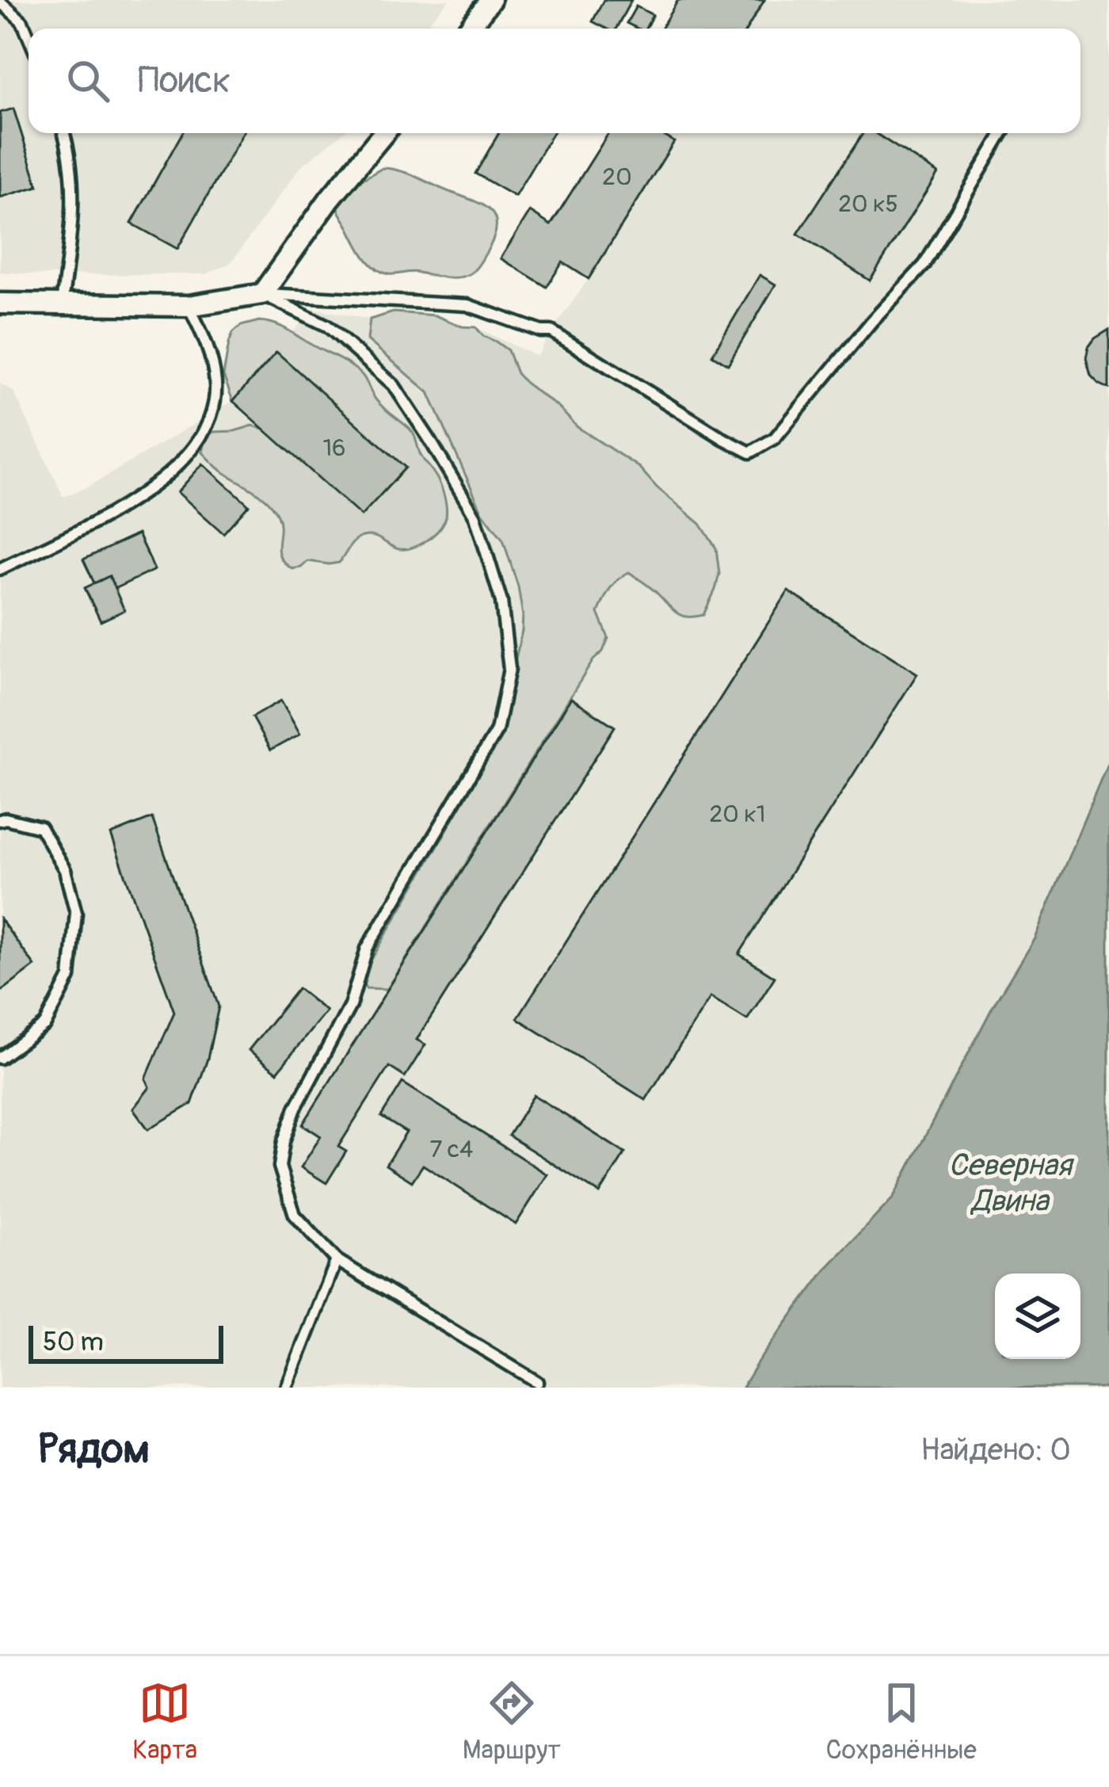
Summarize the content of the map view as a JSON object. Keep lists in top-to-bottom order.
{
  "water": ["Северная Двина"],
  "house_numbers": [
    "20",
    "20 к5",
    "16",
    "20 к1",
    "7 с4"
  ],
  "scale_bar": "50 m",
  "page": {
    "search": "Поиск",
    "scale": "50 m",
    "heading": ["Рядом", "Найдено: 0"],
    "nav": ["Карта", "Маршрут", "Сохранённые"]
  }
}
